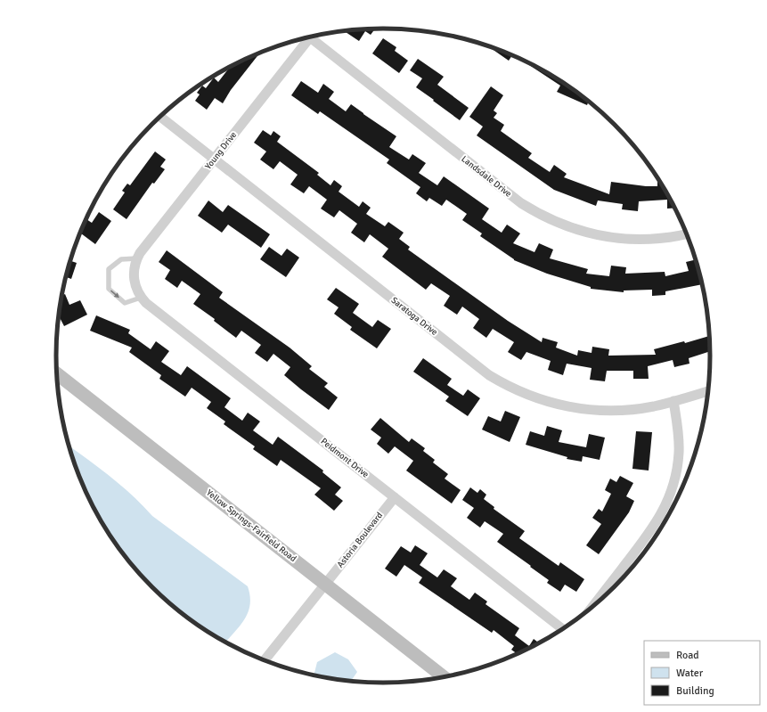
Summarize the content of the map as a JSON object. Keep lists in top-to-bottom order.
{
  "streets": {
    "main road": ["Yellow Springs-Fairfield Road"],
    "street": [
      "Young Drive",
      "Landsdale Drive",
      "Saratoga Drive",
      "Peidmont Drive",
      "Astoria Boulevard"
    ]
  },
  "crossings": [
    ["Young Drive", "Landsdale Drive"],
    ["Young Drive", "Saratoga Drive"],
    ["Young Drive", "Peidmont Drive"],
    ["Peidmont Drive", "Astoria Boulevard"],
    ["Yellow Springs-Fairfield Road", "Astoria Boulevard"]
  ],
  "legend": ["Road", "Water", "Building"]
}
